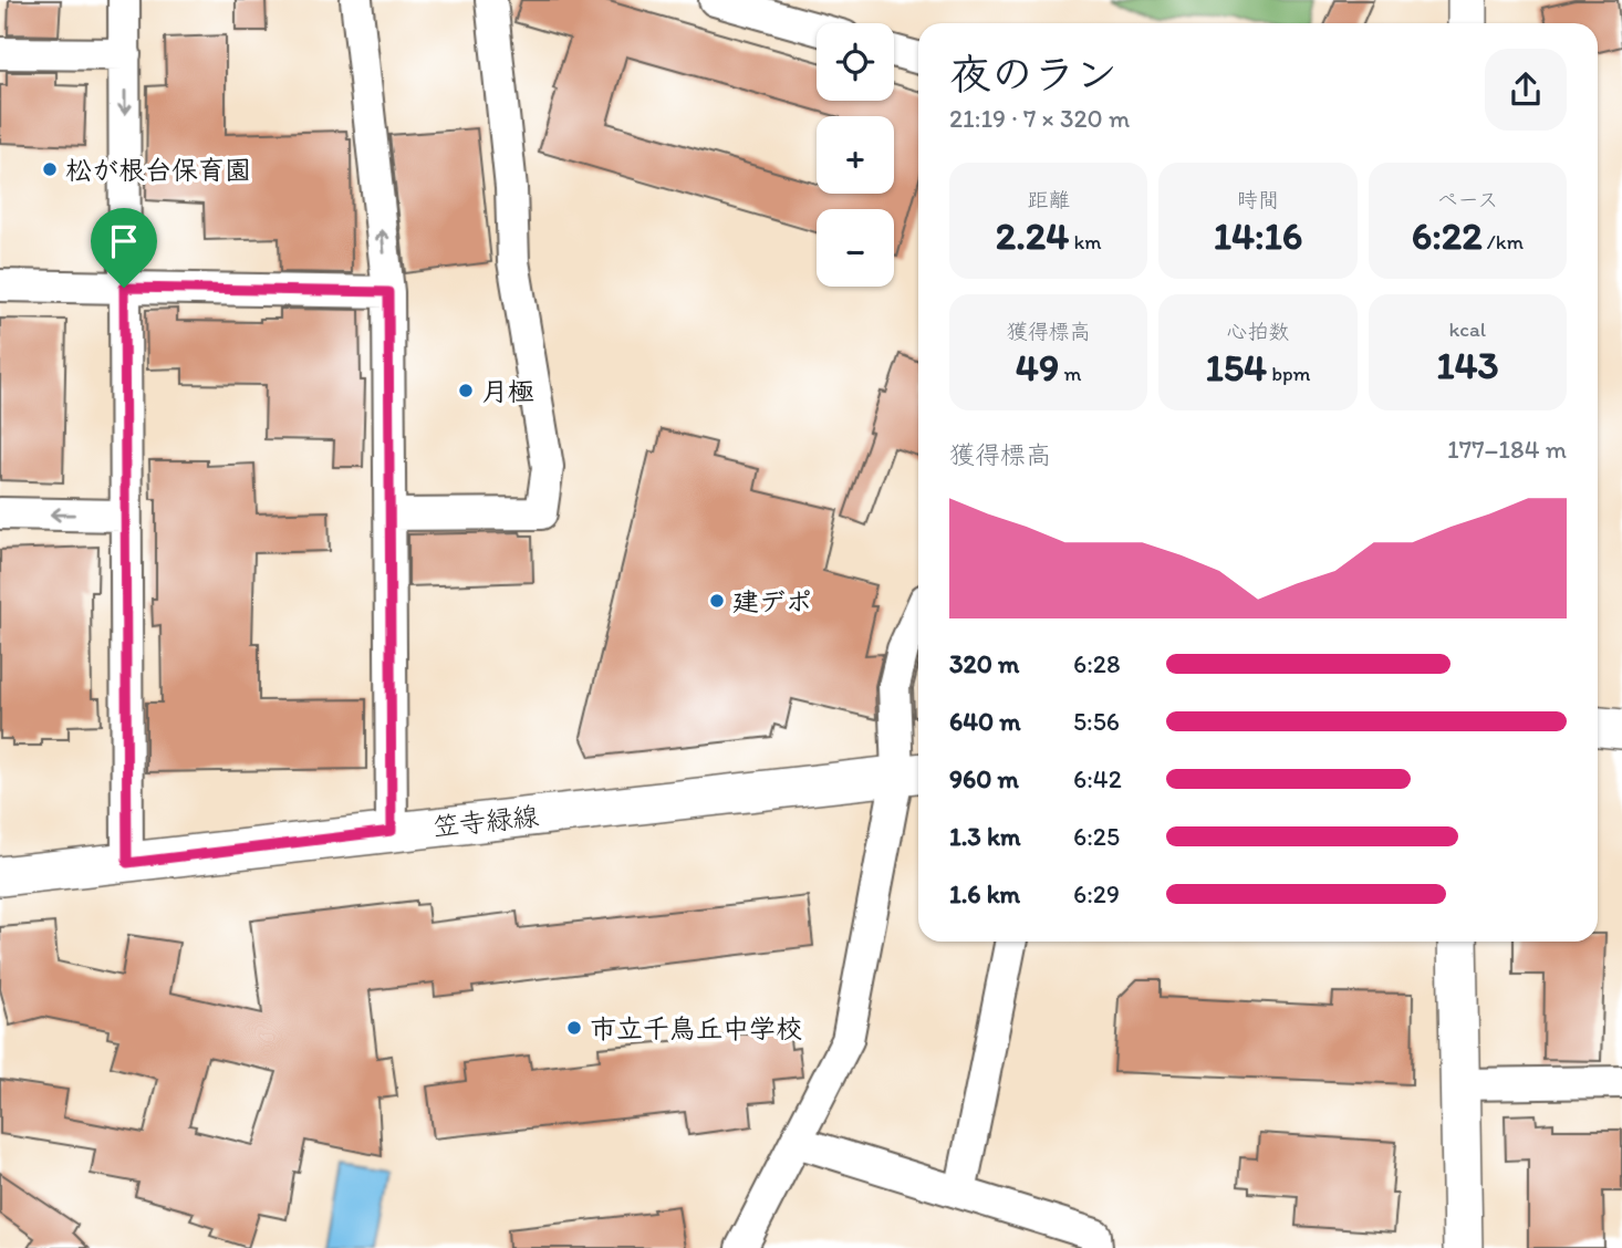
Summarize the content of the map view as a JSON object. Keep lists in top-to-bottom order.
{
  "streets": {
    "street": ["笠寺緑線"]
  },
  "places": [
    "松が根台保育園",
    "月極",
    "建デポ",
    "市立千鳥丘中学校"
  ],
  "page": {
    "map_buttons": ["+", "−"],
    "heading": ["夜のラン", "21:19 · 7 × 320 m"],
    "stats": [
      ["距離", "2.24 km"],
      ["時間", "14:16"],
      ["ペース", "6:22 /km"],
      ["獲得標高", "49 m"],
      ["心拍数", "154 bpm"],
      ["kcal", "143"]
    ],
    "chart": ["獲得標高", "177–184 m"],
    "list": [
      {
        "name": "320 m",
        "note": "6:28"
      },
      {
        "name": "640 m",
        "note": "5:56"
      },
      {
        "name": "960 m",
        "note": "6:42"
      },
      {
        "name": "1.3 km",
        "note": "6:25"
      },
      {
        "name": "1.6 km",
        "note": "6:29"
      }
    ]
  }
}
